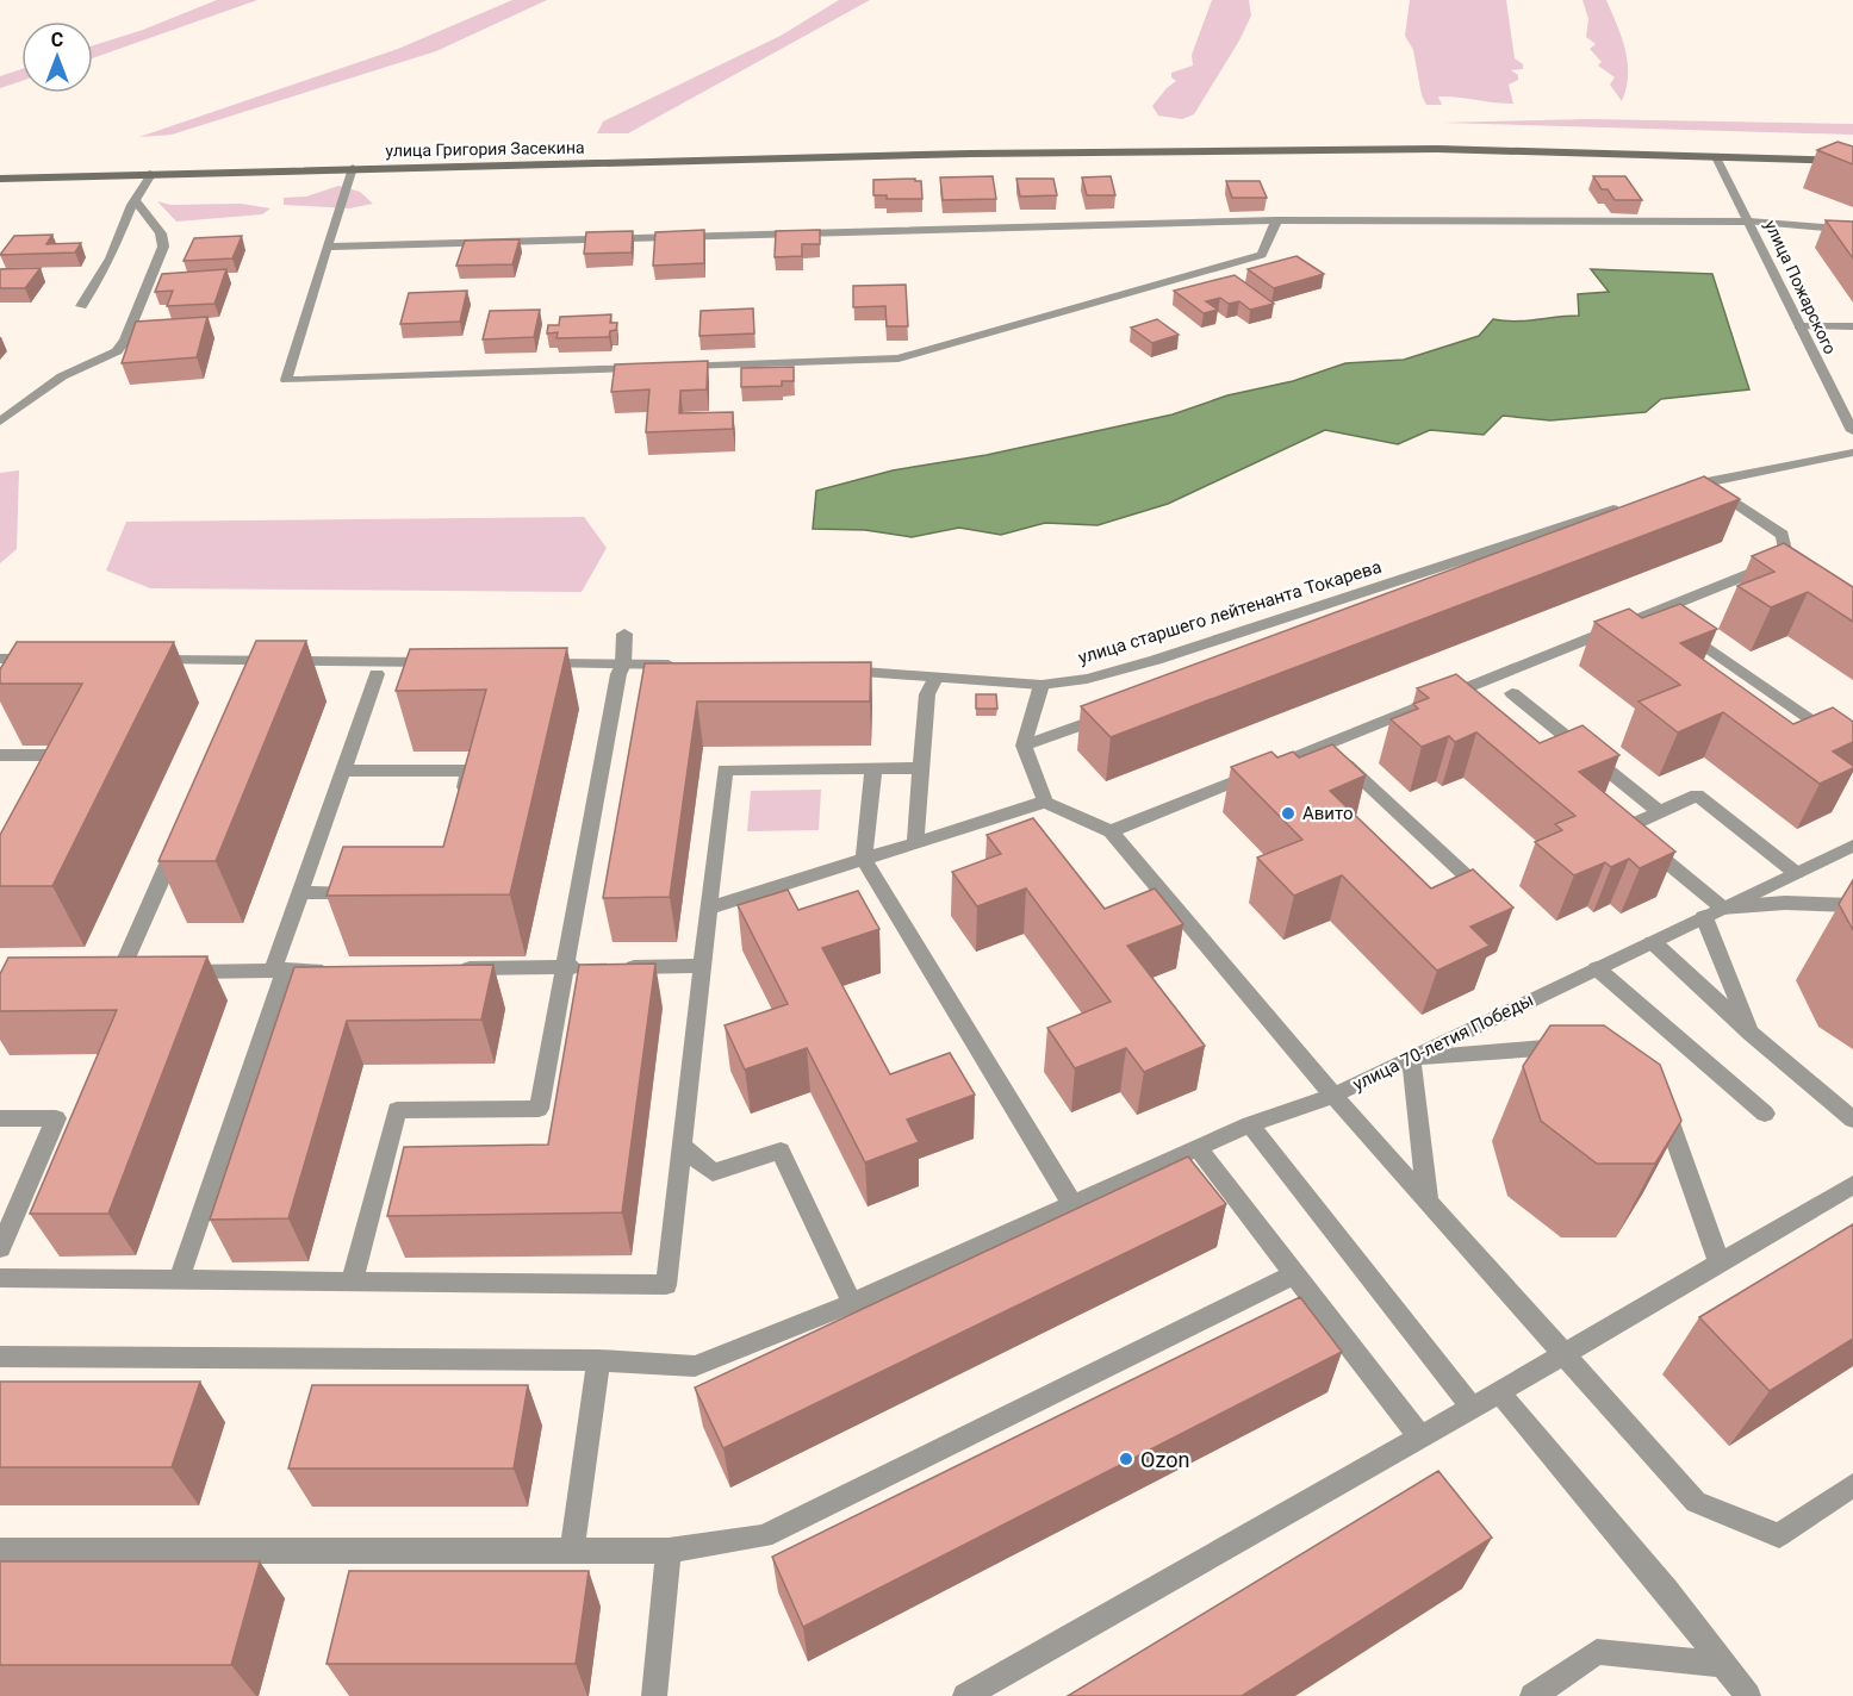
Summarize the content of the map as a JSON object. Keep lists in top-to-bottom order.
{
  "streets": {
    "main road": ["улица Григория Засекина"],
    "street": ["улица Пожарского", "улица старшего лейтенанта Токарева", "улица 70-летия Победы"]
  },
  "crossings": [
    ["улица Григория Засекина", "улица Пожарского"]
  ],
  "places": ["Авито", "Ozon"],
  "north": "top"
}
